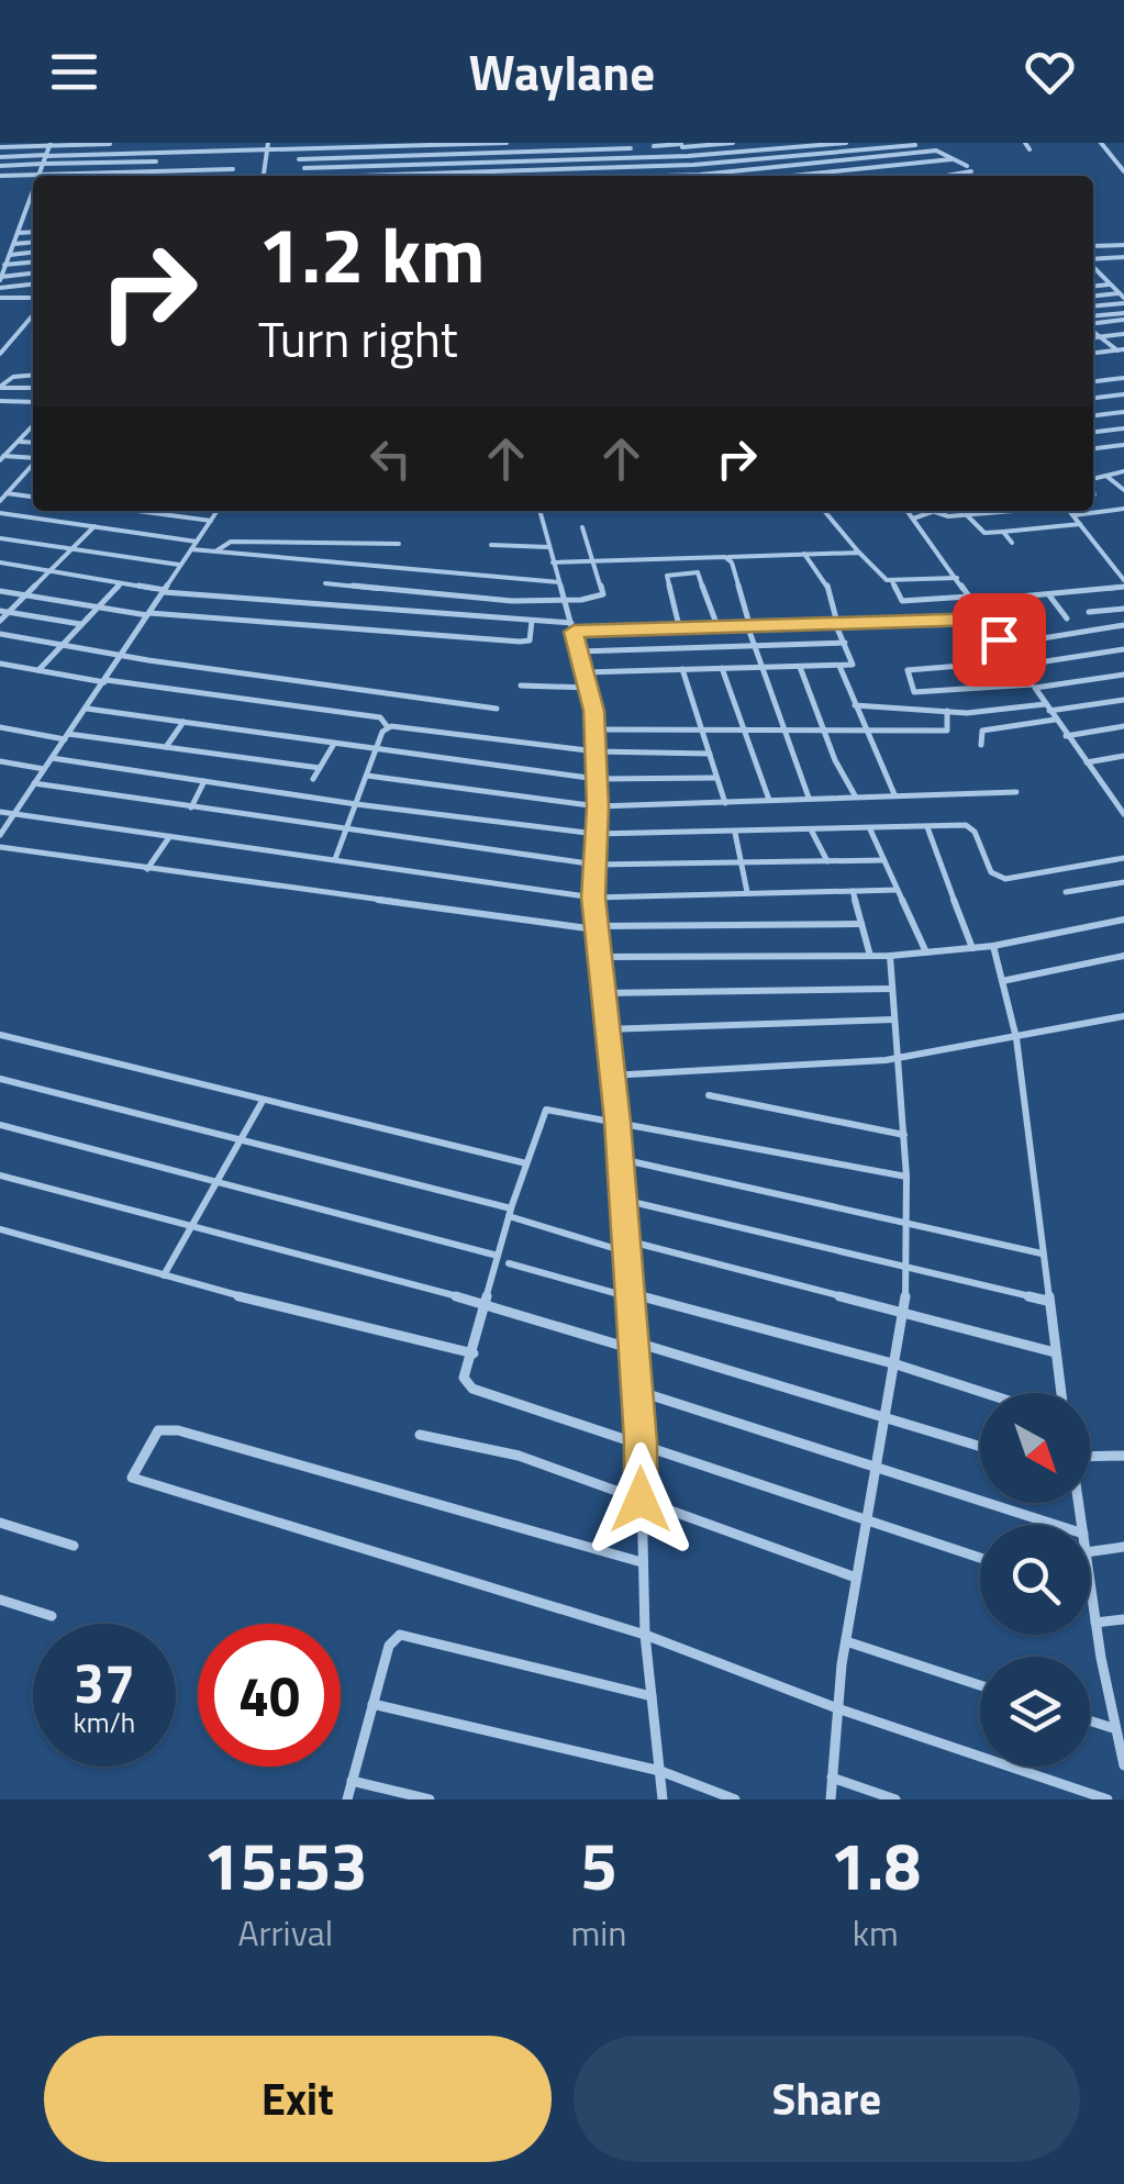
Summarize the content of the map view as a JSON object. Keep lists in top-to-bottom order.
{
  "north": "bottom right",
  "page": {
    "header": "Waylane",
    "turn": ["1.2 km", "Turn right"],
    "speed": "37 km/h",
    "limit": "40",
    "eta": [
      "15:53",
      "Arrival",
      "5",
      "min",
      "1.8",
      "km"
    ],
    "buttons": ["Exit", "Share"]
  }
}
